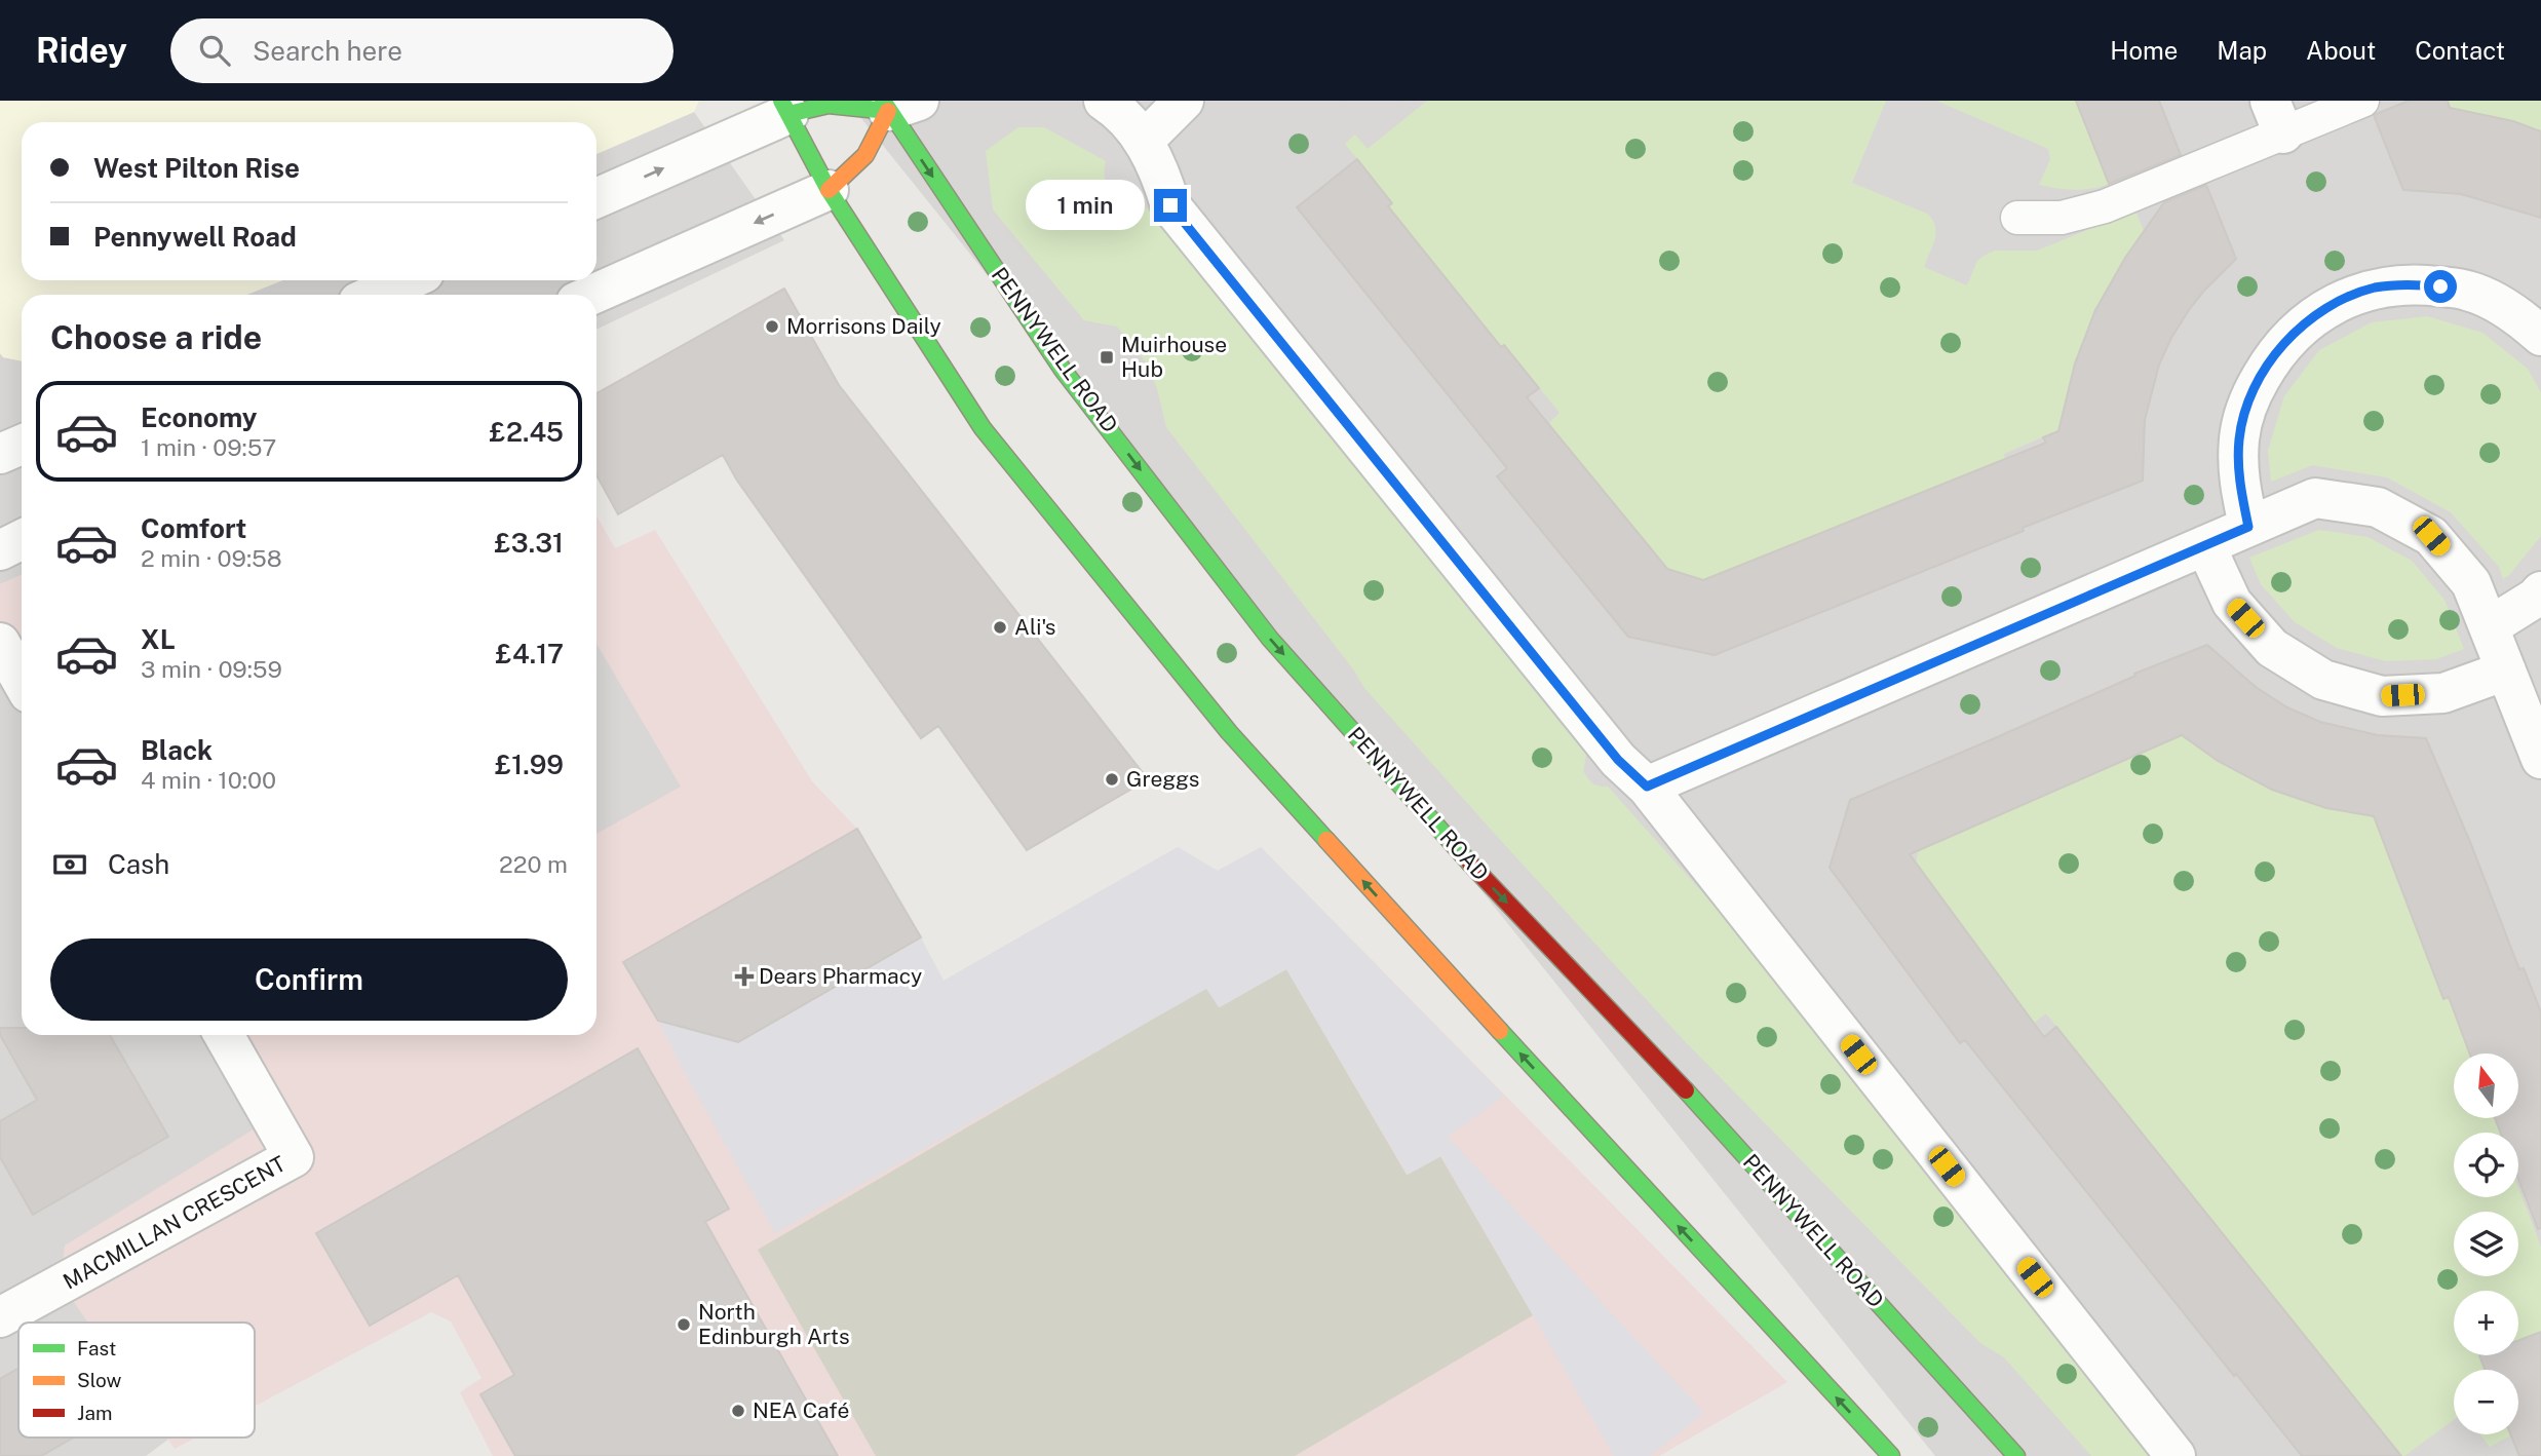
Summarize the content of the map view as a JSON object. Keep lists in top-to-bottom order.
{
  "streets": {
    "street": ["PENNYWELL ROAD", "MACMILLAN CRESCENT"]
  },
  "places": {
    "other": [
      "Morrisons Daily",
      "Ali's",
      "Greggs",
      "North Edinburgh Arts",
      "NEA Café"
    ],
    "transit": ["Muirhouse Hub"],
    "health": ["Dears Pharmacy"]
  },
  "legend": ["Fast", "Slow", "Jam"],
  "north": "top",
  "page": {
    "header": "Ridey",
    "search": "Search here",
    "nav": [
      "Home",
      "Map",
      "About",
      "Contact"
    ],
    "banner": ["West Pilton Rise", "Pennywell Road"],
    "bubble": "1 min",
    "heading": "Choose a ride",
    "list": [
      {
        "name": "Economy",
        "note": "1 min · 09:57",
        "value": "£2.45"
      },
      {
        "name": "Comfort",
        "note": "2 min · 09:58",
        "value": "£3.31"
      },
      {
        "name": "XL",
        "note": "3 min · 09:59",
        "value": "£4.17"
      },
      {
        "name": "Black",
        "note": "4 min · 10:00",
        "value": "£1.99"
      }
    ],
    "pay": ["Cash", "220 m"],
    "buttons": "Confirm",
    "map_buttons": ["+", "−"]
  }
}
